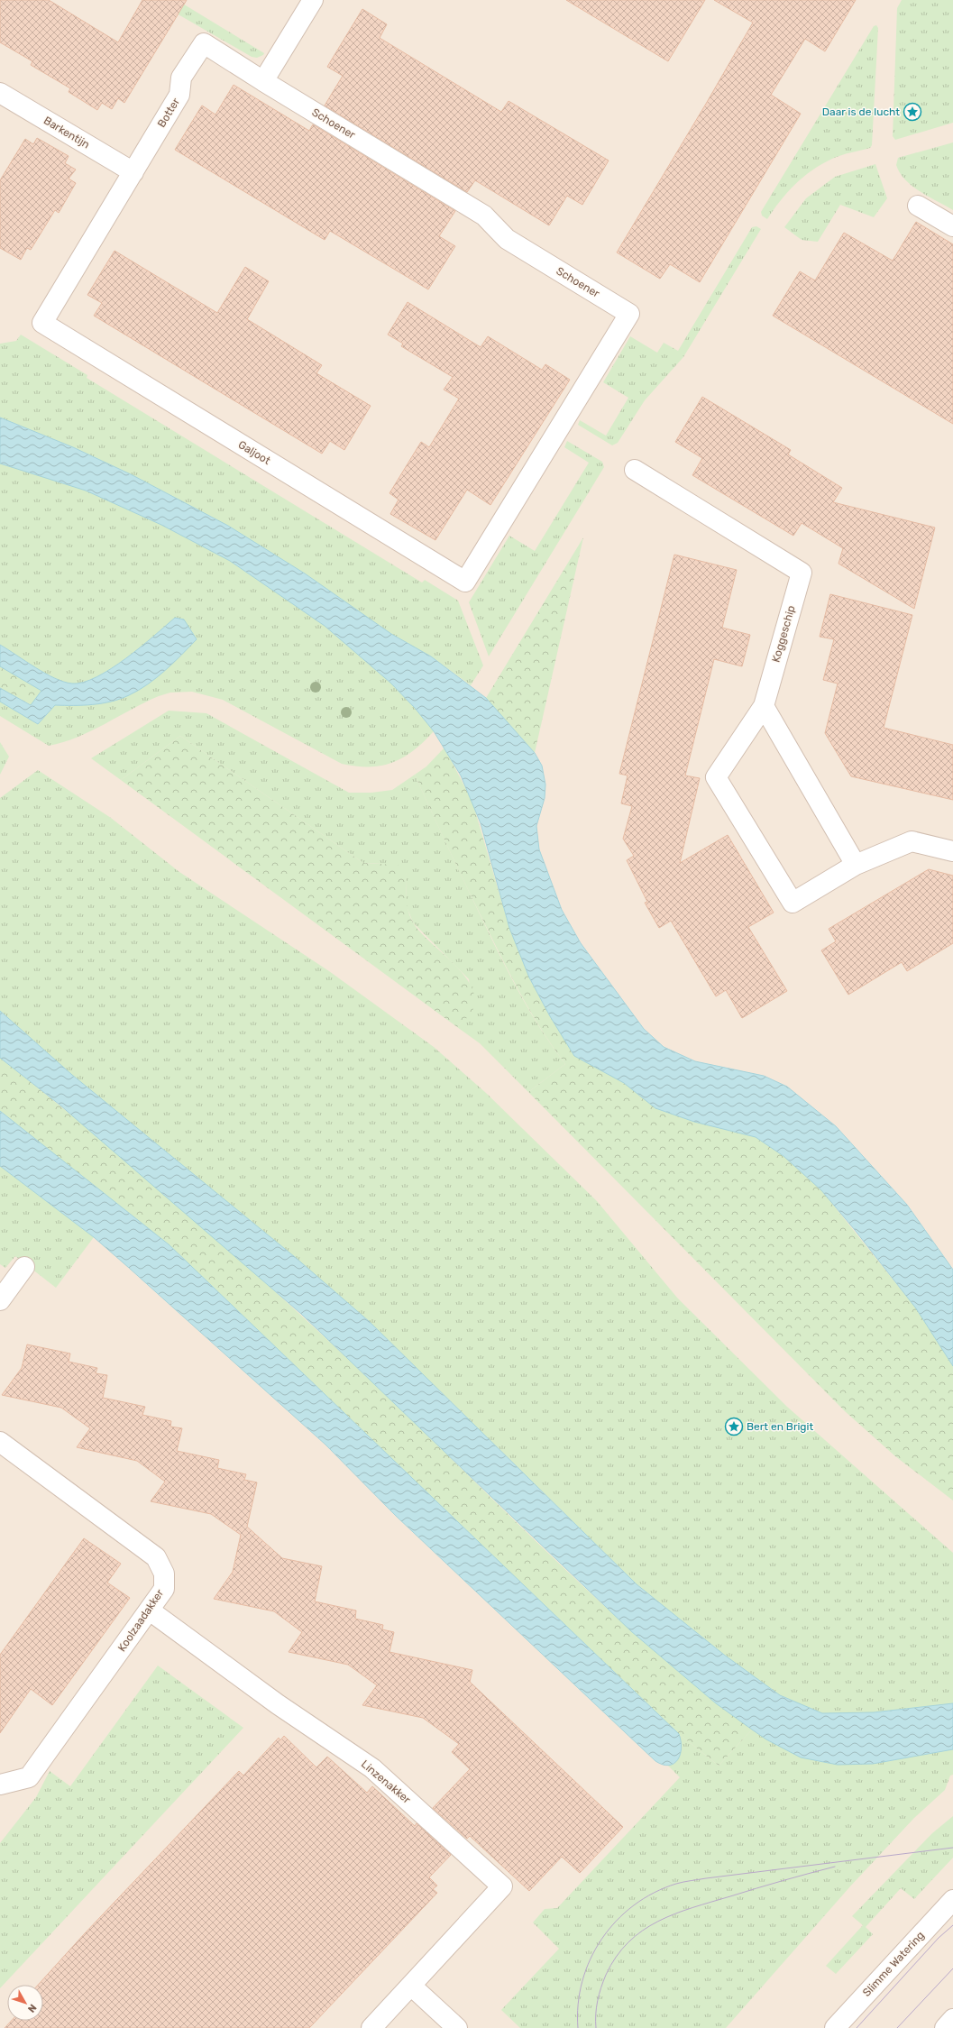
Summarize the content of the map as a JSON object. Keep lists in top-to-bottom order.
{
  "streets": {
    "street": [
      "Botter",
      "Schoener",
      "Barkentijn",
      "Galjoot",
      "Koggeschip",
      "Koolzaadakker",
      "Linzenakker",
      "Slimme Watering"
    ]
  },
  "crossings": [
    ["Botter", "Schoener"],
    ["Botter", "Barkentijn"],
    ["Botter", "Galjoot"],
    ["Schoener", "Galjoot"],
    ["Koolzaadakker", "Linzenakker"]
  ],
  "places": {
    "place": ["Daar is de lucht", "Bert en Brigit"]
  },
  "north": "bottom right"
}
